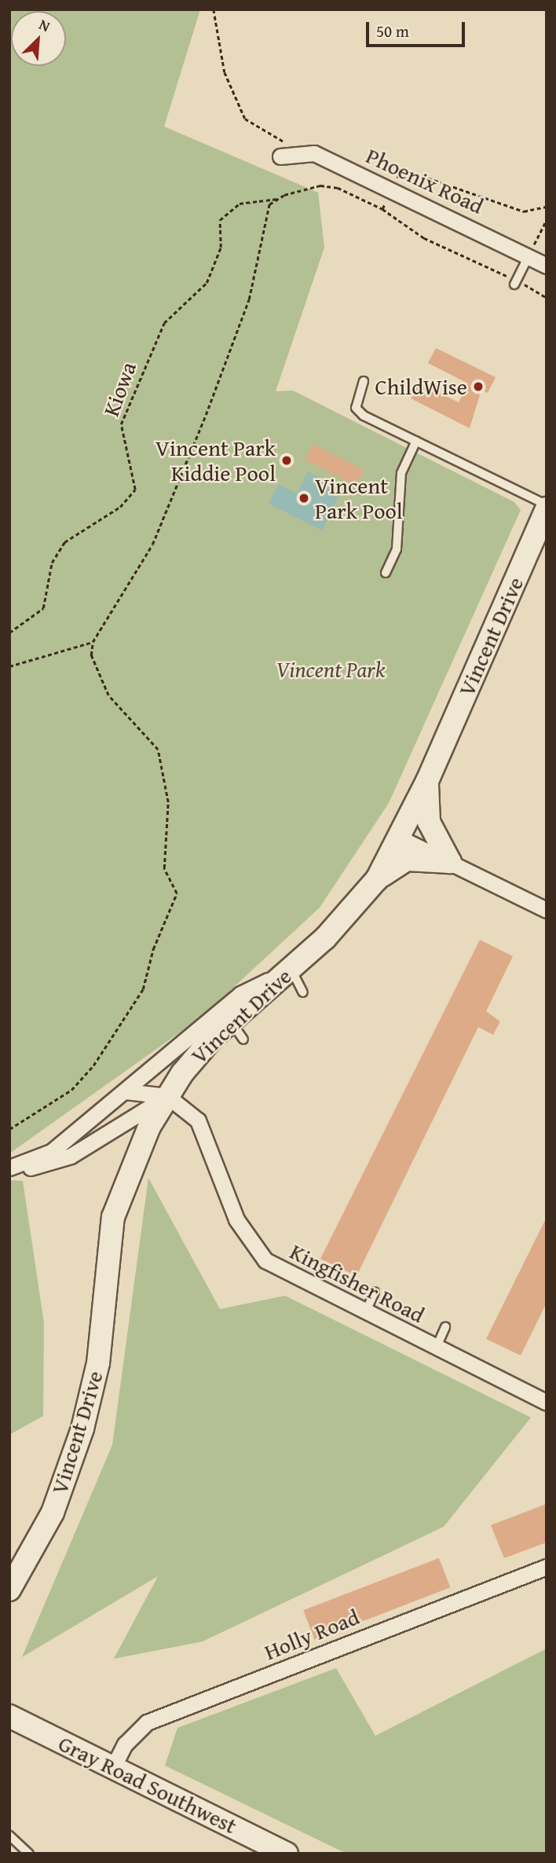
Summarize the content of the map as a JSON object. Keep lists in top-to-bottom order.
{
  "streets": {
    "street": [
      "Phoenix Road",
      "Vincent Drive",
      "Kingfisher Road",
      "Holly Road",
      "Gray Road Southwest"
    ],
    "path": ["Kiowa"]
  },
  "crossings": [
    ["Vincent Drive", "Kingfisher Road"],
    ["Holly Road", "Gray Road Southwest"]
  ],
  "parks": ["Vincent Park"],
  "places": ["ChildWise", "Vincent Park Kiddie Pool", "Vincent Park Pool"],
  "scale_bar": "50 m",
  "north": "top right"
}
